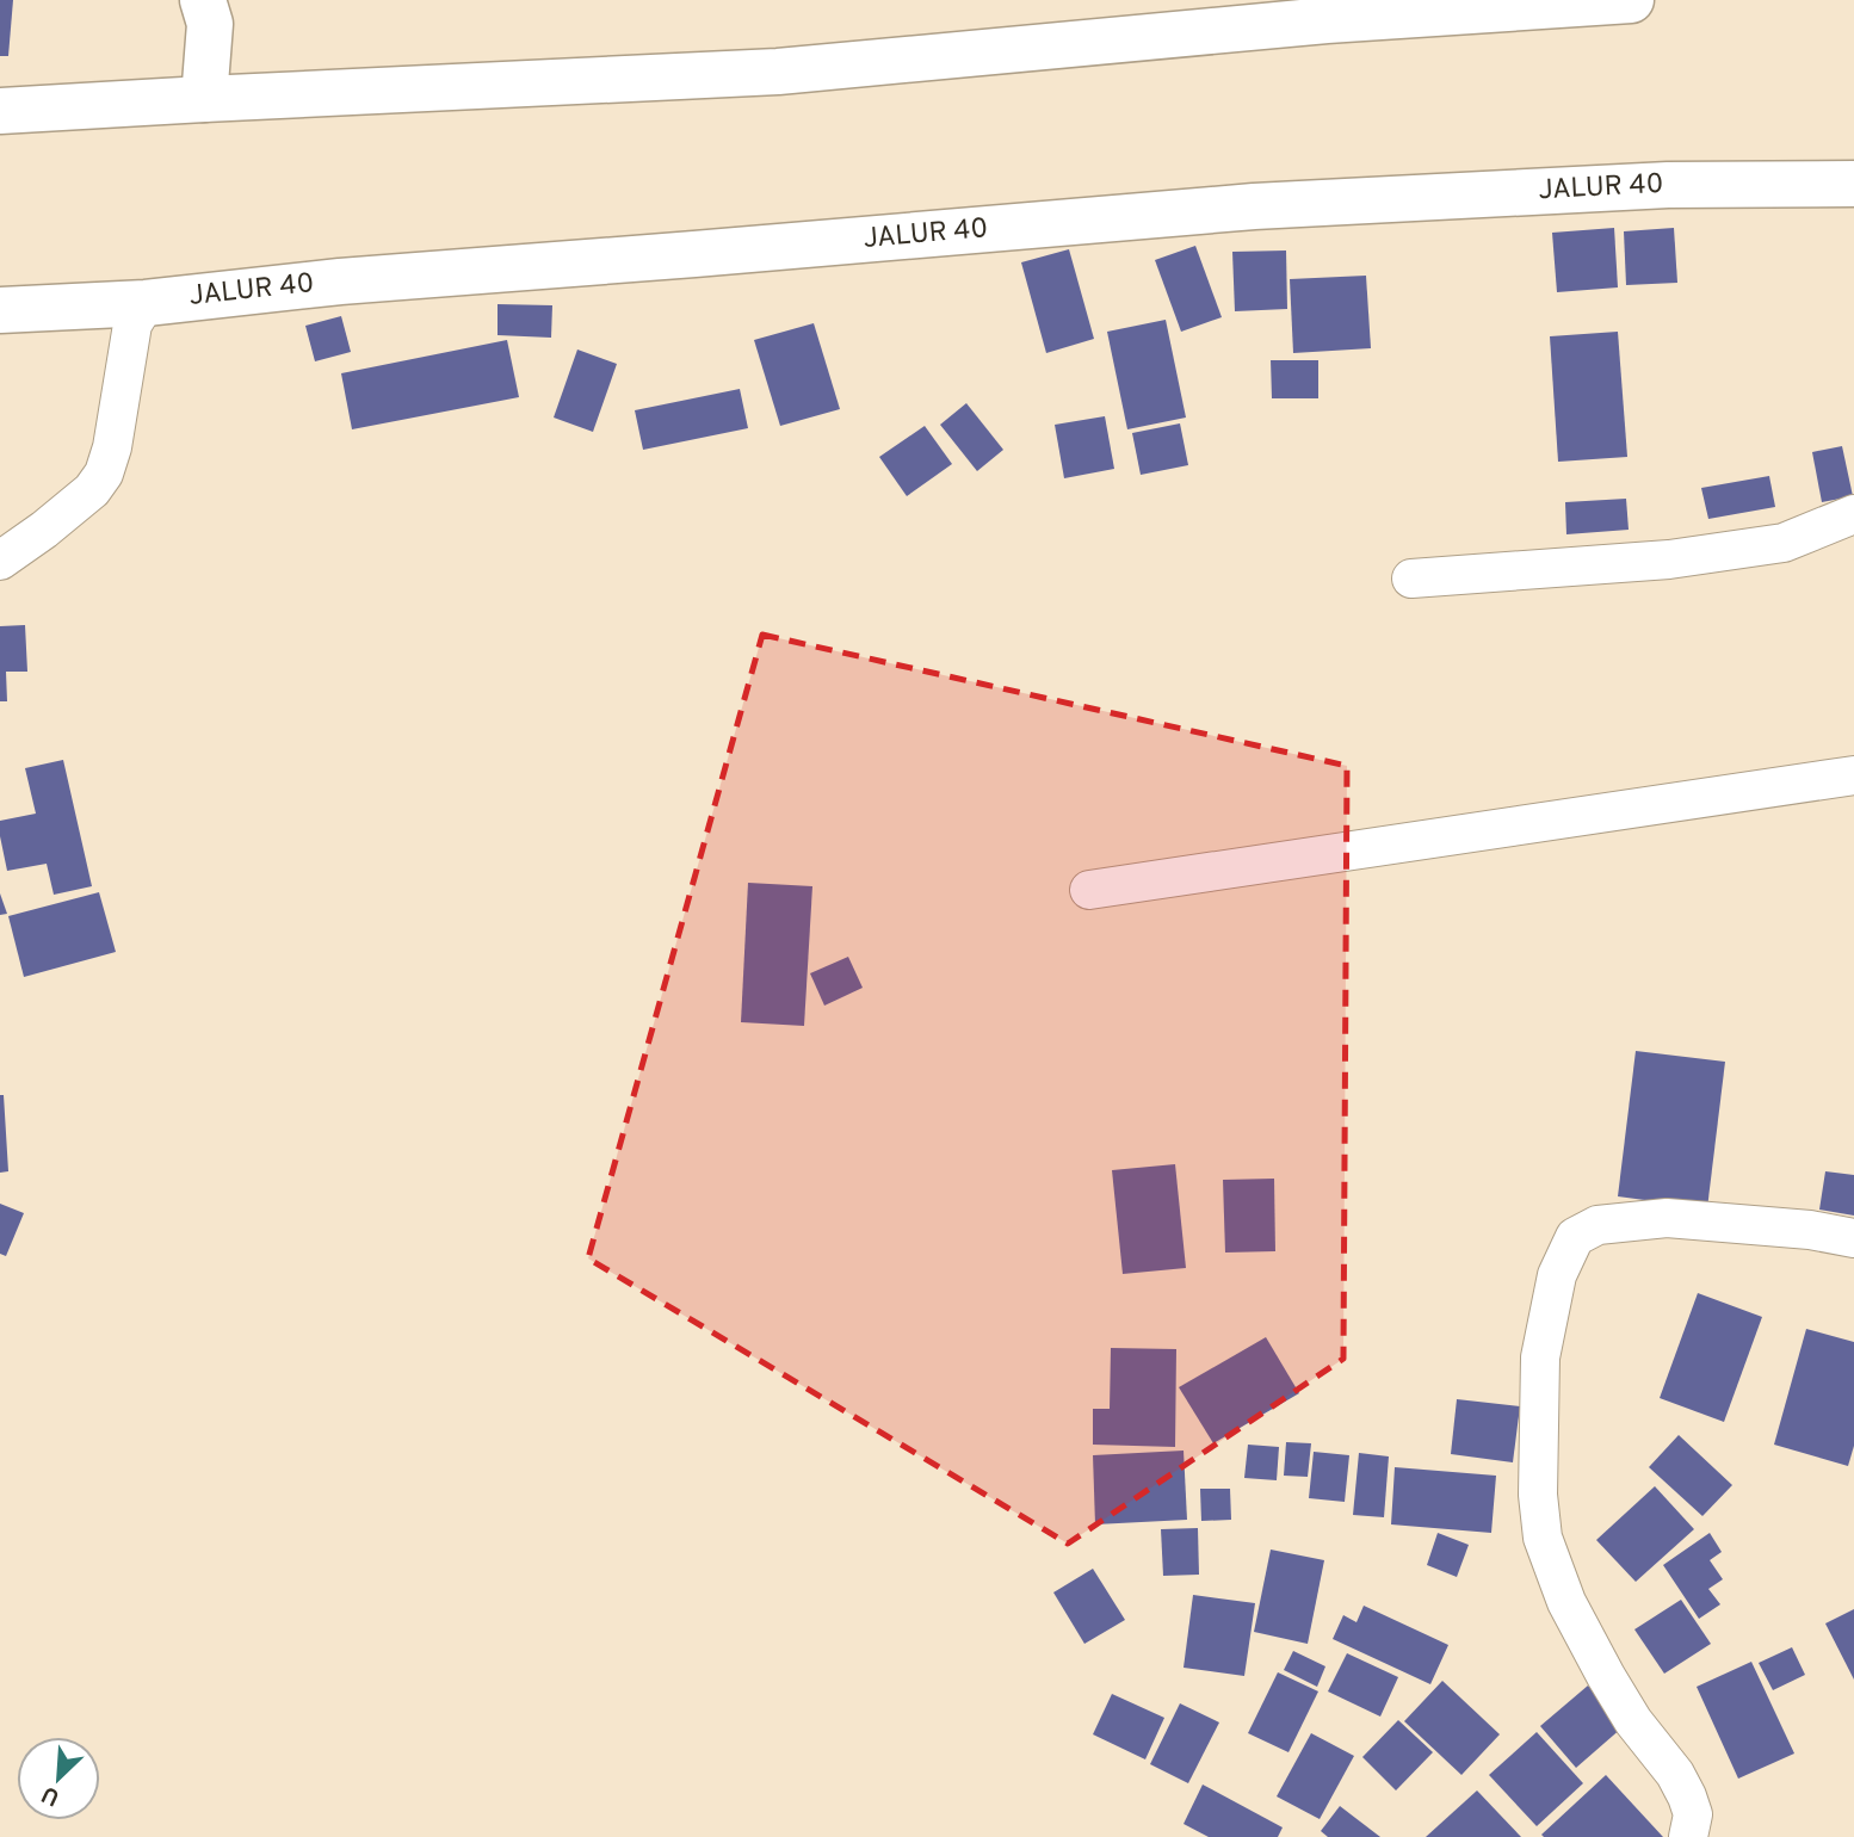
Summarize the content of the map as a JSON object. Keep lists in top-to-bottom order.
{
  "streets": {
    "main road": ["JALUR 40"]
  },
  "north": "bottom left"
}
